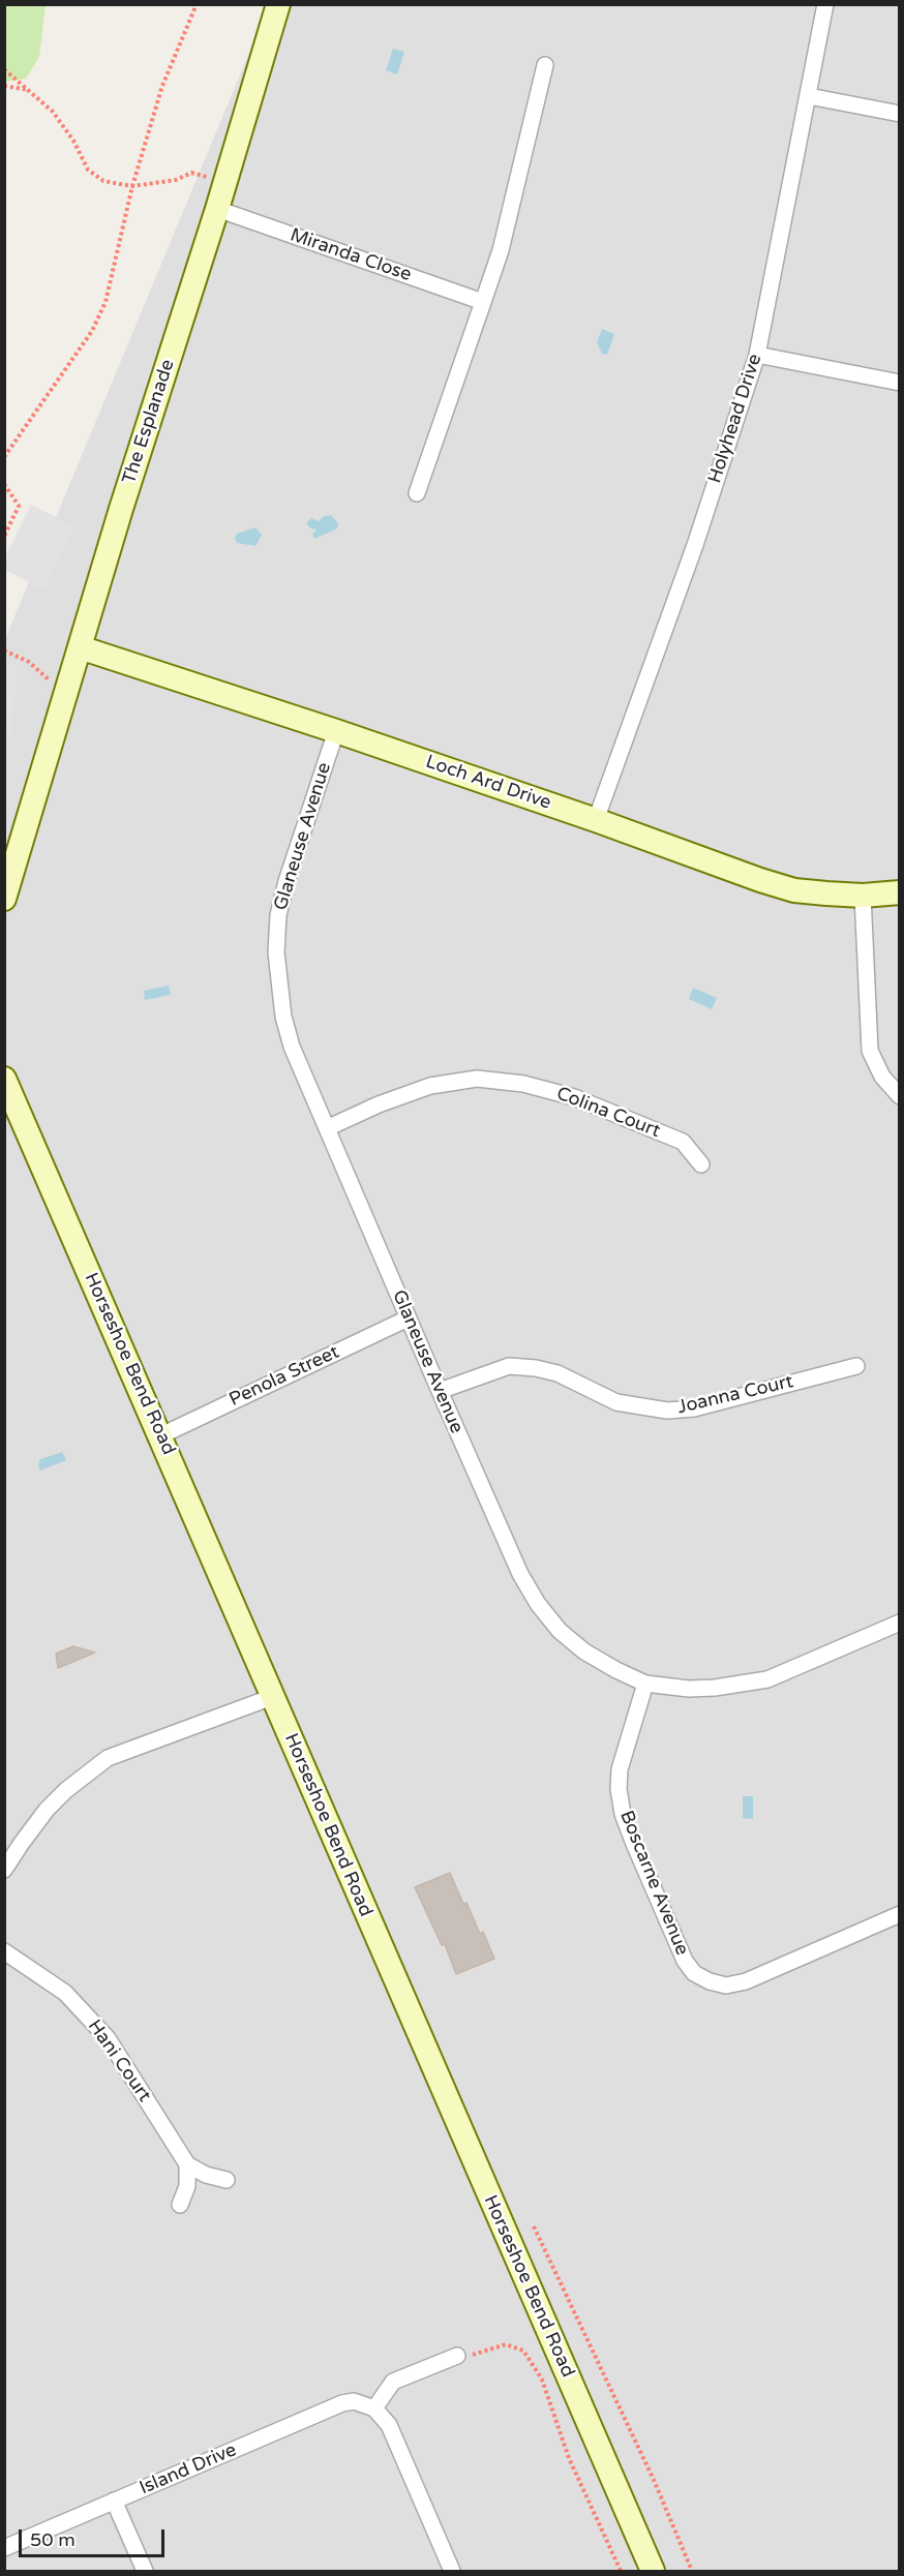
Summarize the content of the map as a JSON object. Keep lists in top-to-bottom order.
{
  "streets": {
    "street": [
      "Miranda Close",
      "Holyhead Drive",
      "The Esplanade",
      "Loch Ard Drive",
      "Glaneuse Avenue",
      "Colina Court",
      "Horseshoe Bend Road",
      "Penola Street",
      "Joanna Court",
      "Boscarne Avenue",
      "Hani Court",
      "Island Drive"
    ]
  },
  "crossings": [
    ["Miranda Close", "The Esplanade"],
    ["Holyhead Drive", "Loch Ard Drive"],
    ["The Esplanade", "Loch Ard Drive"],
    ["Loch Ard Drive", "Glaneuse Avenue"],
    ["Glaneuse Avenue", "Colina Court"],
    ["Glaneuse Avenue", "Penola Street"],
    ["Glaneuse Avenue", "Joanna Court"],
    ["Glaneuse Avenue", "Boscarne Avenue"],
    ["Horseshoe Bend Road", "Penola Street"]
  ],
  "scale_bar": "50 m"
}
